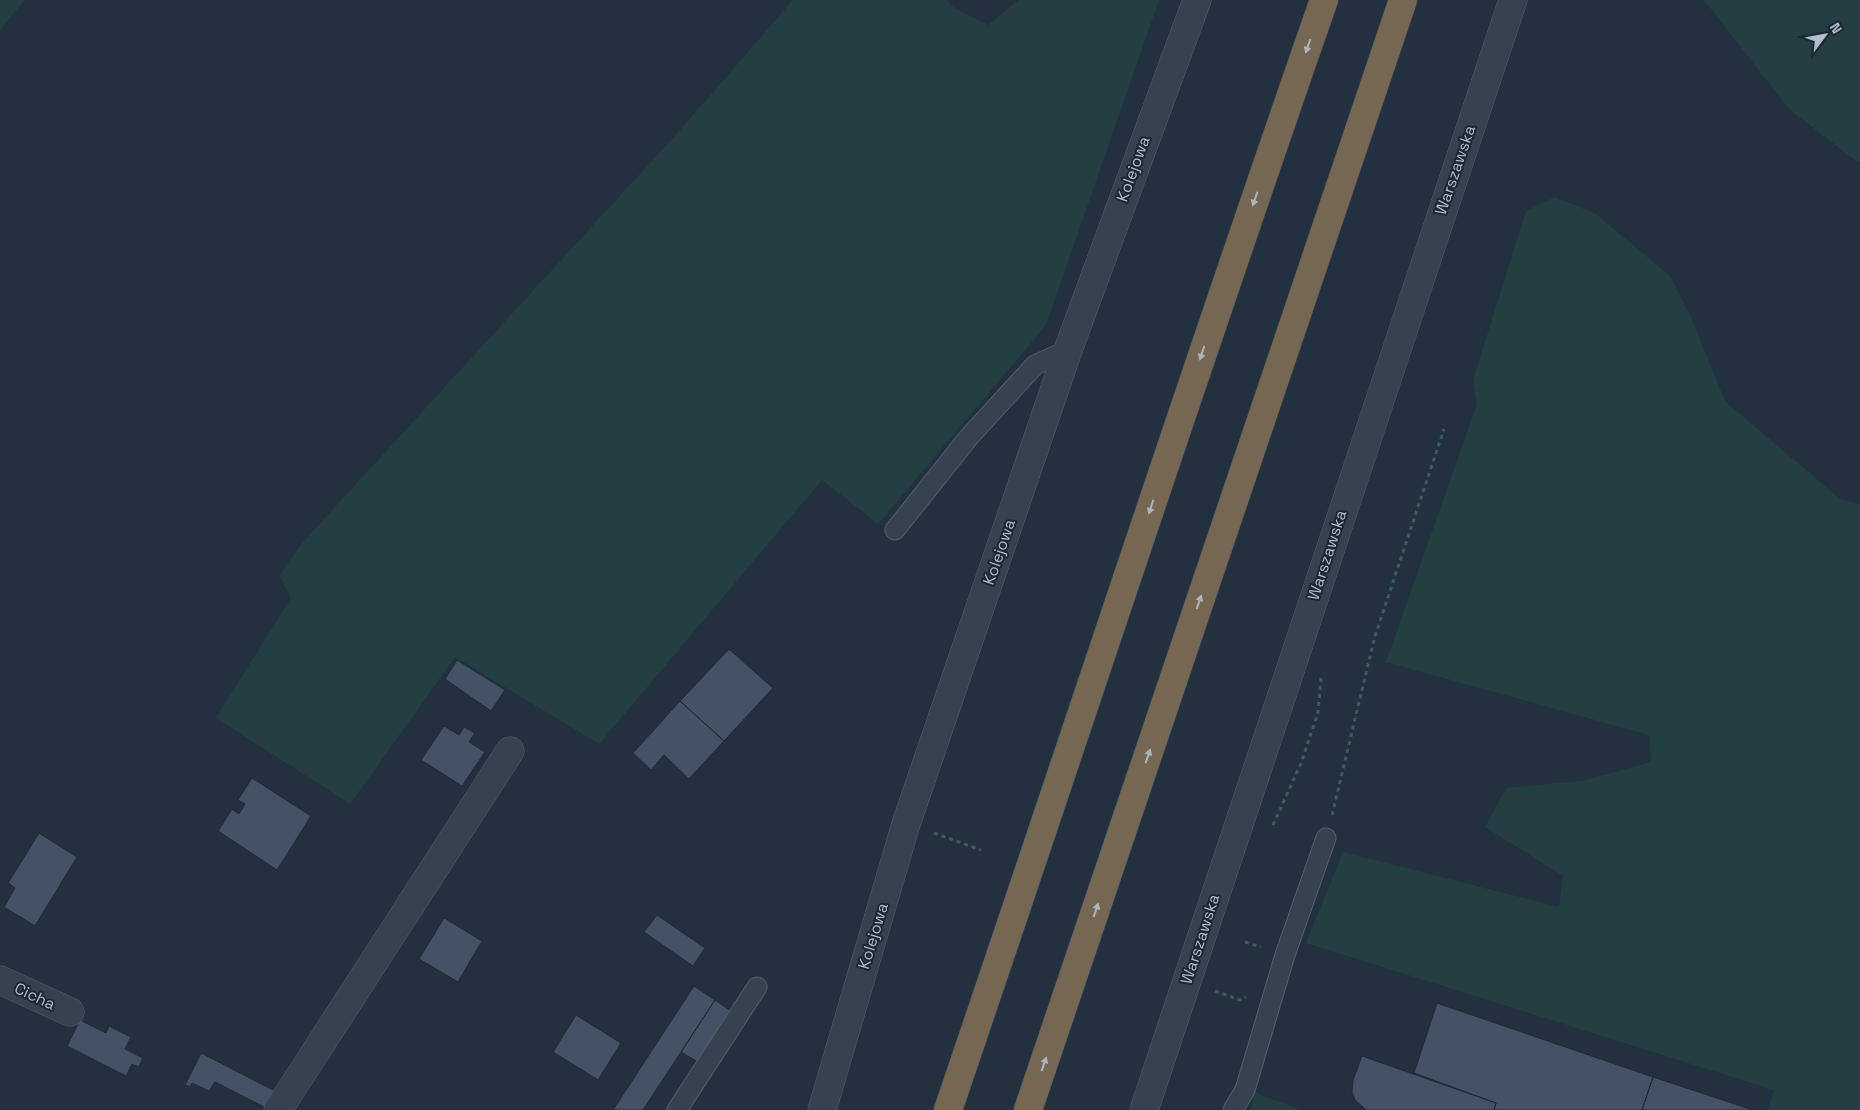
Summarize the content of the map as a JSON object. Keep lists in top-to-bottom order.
{
  "streets": {
    "street": ["Kolejowa", "Warszawska", "Cicha"]
  },
  "north": "top right"
}
